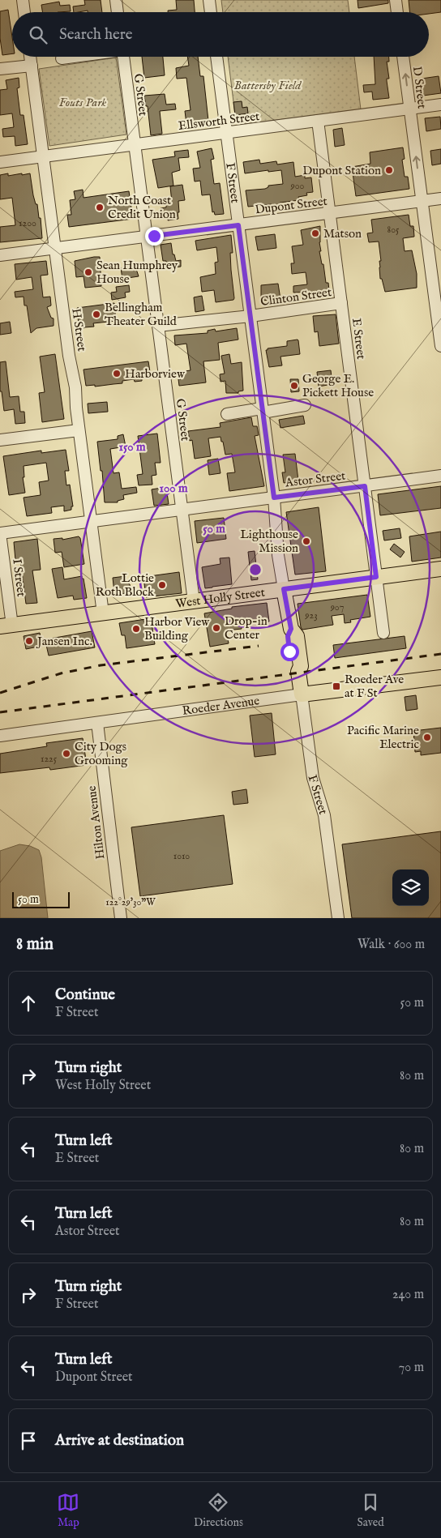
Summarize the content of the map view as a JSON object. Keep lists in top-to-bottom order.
{
  "streets": {
    "main road": ["F Street", "West Holly Street", "Roeder Avenue"],
    "street": [
      "D Street",
      "G Street",
      "Ellsworth Street",
      "Dupont Street",
      "Clinton Street",
      "H Street",
      "E Street",
      "Astor Street",
      "I Street",
      "Hilton Avenue"
    ]
  },
  "crossings": [
    ["D Street", "Ellsworth Street"],
    ["D Street", "Dupont Street"],
    ["G Street", "Ellsworth Street"],
    ["G Street", "Dupont Street"],
    ["G Street", "Clinton Street"],
    ["G Street", "Astor Street"],
    ["G Street", "West Holly Street"],
    ["Ellsworth Street", "F Street"],
    ["Ellsworth Street", "H Street"],
    ["Ellsworth Street", "E Street"],
    ["F Street", "Dupont Street"],
    ["F Street", "Clinton Street"],
    ["F Street", "Astor Street"],
    ["F Street", "West Holly Street"],
    ["F Street", "Roeder Avenue"],
    ["Dupont Street", "H Street"],
    ["Dupont Street", "E Street"],
    ["Clinton Street", "E Street"],
    ["H Street", "Astor Street"],
    ["H Street", "West Holly Street"],
    ["E Street", "Astor Street"],
    ["E Street", "West Holly Street"],
    ["Astor Street", "I Street"],
    ["I Street", "West Holly Street"],
    ["Roeder Avenue", "Hilton Avenue"]
  ],
  "one_way": ["D Street"],
  "parks": ["Battersby Field", "Fouts Park"],
  "places": {
    "other": [
      "Dupont Station",
      "North Coast Credit Union",
      "Matson",
      "Sean Humphrey House",
      "Bellingham Theater Guild",
      "Harborview",
      "George E. Pickett House",
      "Lighthouse Mission",
      "Lottie Roth Block",
      "Drop-in Center",
      "Harbor View Building",
      "Jansen Inc.",
      "Pacific Marine Electric",
      "City Dogs Grooming"
    ],
    "transit": ["Roeder Ave at F St"]
  },
  "house_numbers": [
    "900",
    "1200",
    "805",
    "907",
    "923",
    "1225",
    "1010"
  ],
  "scale_bar": "50 m",
  "page": {
    "search": "Search here",
    "scale": "50 m",
    "heading": ["8 min", "Walk · 600 m"],
    "list": [
      ["Continue", "F Street", "50 m"],
      ["Turn right", "West Holly Street", "80 m"],
      ["Turn left", "E Street", "80 m"],
      ["Turn left", "Astor Street", "80 m"],
      ["Turn right", "F Street", "240 m"],
      ["Turn left", "Dupont Street", "70 m"],
      "Arrive at destination"
    ],
    "nav": ["Map", "Directions", "Saved"]
  },
  "coordinates": ["122°29'30\"W"],
  "rings": ["150 m", "100 m", "50 m"]
}
